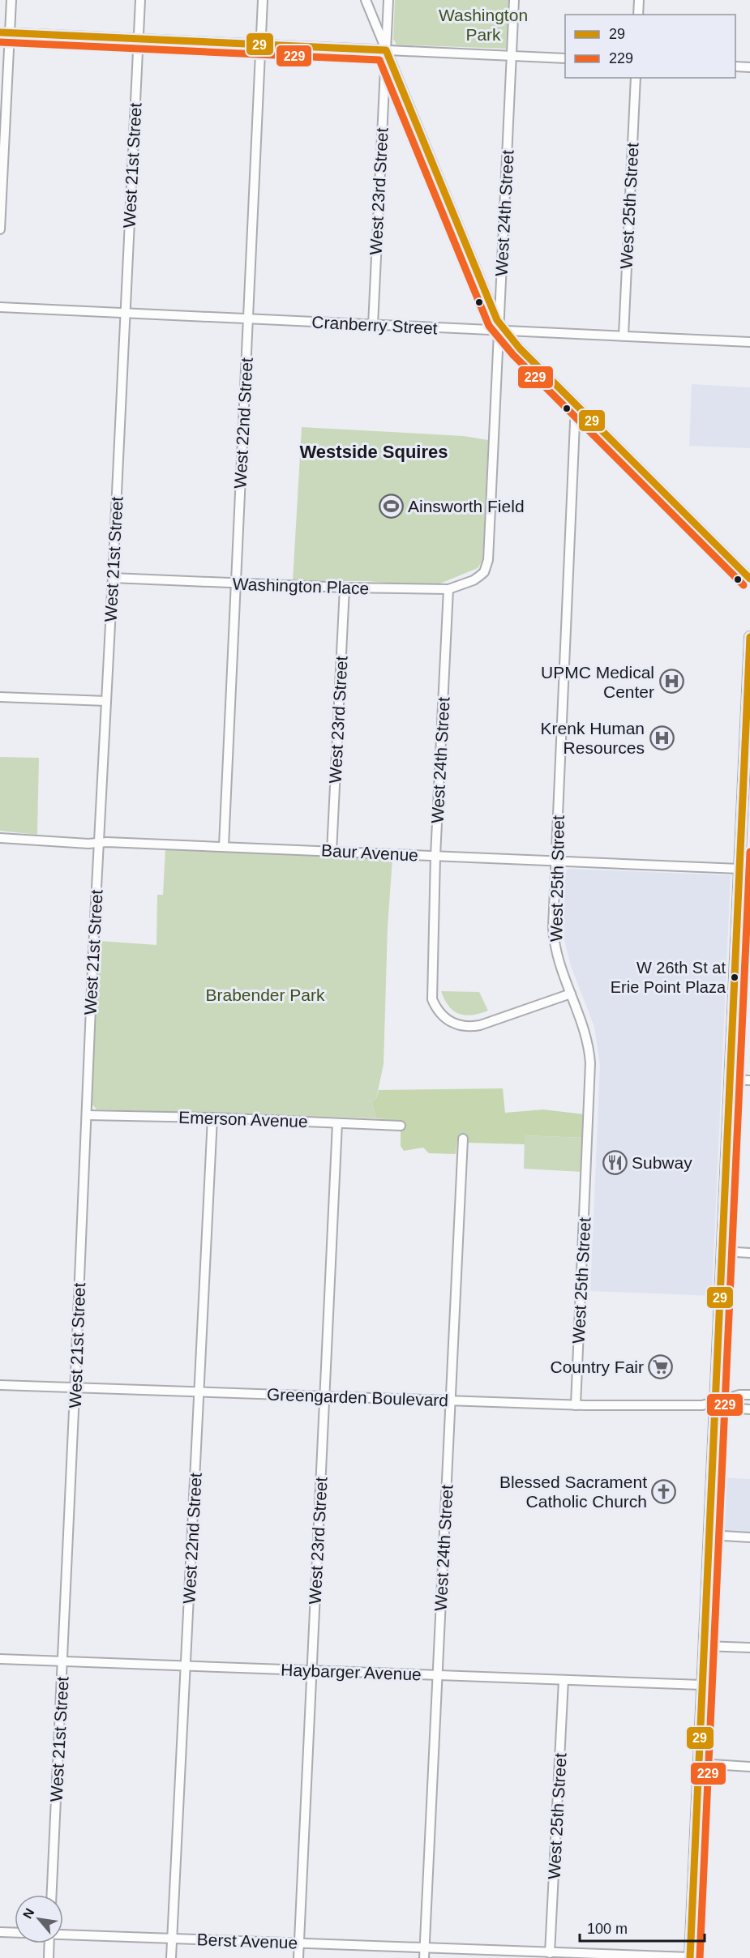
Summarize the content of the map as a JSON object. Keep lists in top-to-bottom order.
{
  "streets": {
    "street": [
      "West 21st Street",
      "West 23rd Street",
      "West 25th Street",
      "West 24th Street",
      "Cranberry Street",
      "West 22nd Street",
      "Washington Place",
      "Baur Avenue",
      "Emerson Avenue",
      "Greengarden Boulevard",
      "Haybarger Avenue",
      "Berst Avenue"
    ]
  },
  "crossings": [
    ["West 21st Street", "Cranberry Street"],
    ["West 21st Street", "Washington Place"],
    ["West 21st Street", "Baur Avenue"],
    ["West 21st Street", "Emerson Avenue"],
    ["West 21st Street", "Greengarden Boulevard"],
    ["West 21st Street", "Haybarger Avenue"],
    ["West 23rd Street", "Cranberry Street"],
    ["West 23rd Street", "Washington Place"],
    ["West 23rd Street", "Baur Avenue"],
    ["West 23rd Street", "Emerson Avenue"],
    ["West 23rd Street", "Greengarden Boulevard"],
    ["West 23rd Street", "Haybarger Avenue"],
    ["West 23rd Street", "Berst Avenue"],
    ["West 25th Street", "West 24th Street"],
    ["West 25th Street", "Cranberry Street"],
    ["West 25th Street", "Baur Avenue"],
    ["West 25th Street", "Greengarden Boulevard"],
    ["West 25th Street", "Haybarger Avenue"],
    ["West 25th Street", "Berst Avenue"],
    ["West 24th Street", "Cranberry Street"],
    ["West 24th Street", "Washington Place"],
    ["West 24th Street", "Baur Avenue"],
    ["West 24th Street", "Greengarden Boulevard"],
    ["West 24th Street", "Haybarger Avenue"],
    ["West 24th Street", "Berst Avenue"],
    ["Cranberry Street", "West 22nd Street"],
    ["West 22nd Street", "Washington Place"],
    ["West 22nd Street", "Baur Avenue"],
    ["West 22nd Street", "Emerson Avenue"],
    ["West 22nd Street", "Greengarden Boulevard"],
    ["West 22nd Street", "Haybarger Avenue"],
    ["West 22nd Street", "Berst Avenue"]
  ],
  "districts": ["Westside Squires"],
  "parks": ["Washington Park", "Brabender Park"],
  "places": {
    "sports": ["Ainsworth Field"],
    "hospital": ["UPMC Medical Center", "Krenk Human Resources"],
    "other": ["W 26th St at Erie Point Plaza"],
    "restaurant": ["Subway"],
    "supermarket": ["Country Fair"],
    "church": ["Blessed Sacrament Catholic Church"]
  },
  "lines": ["transit line 29", "transit line 229"],
  "legend": ["29", "229"],
  "scale_bar": "100 m",
  "north": "top left"
}
